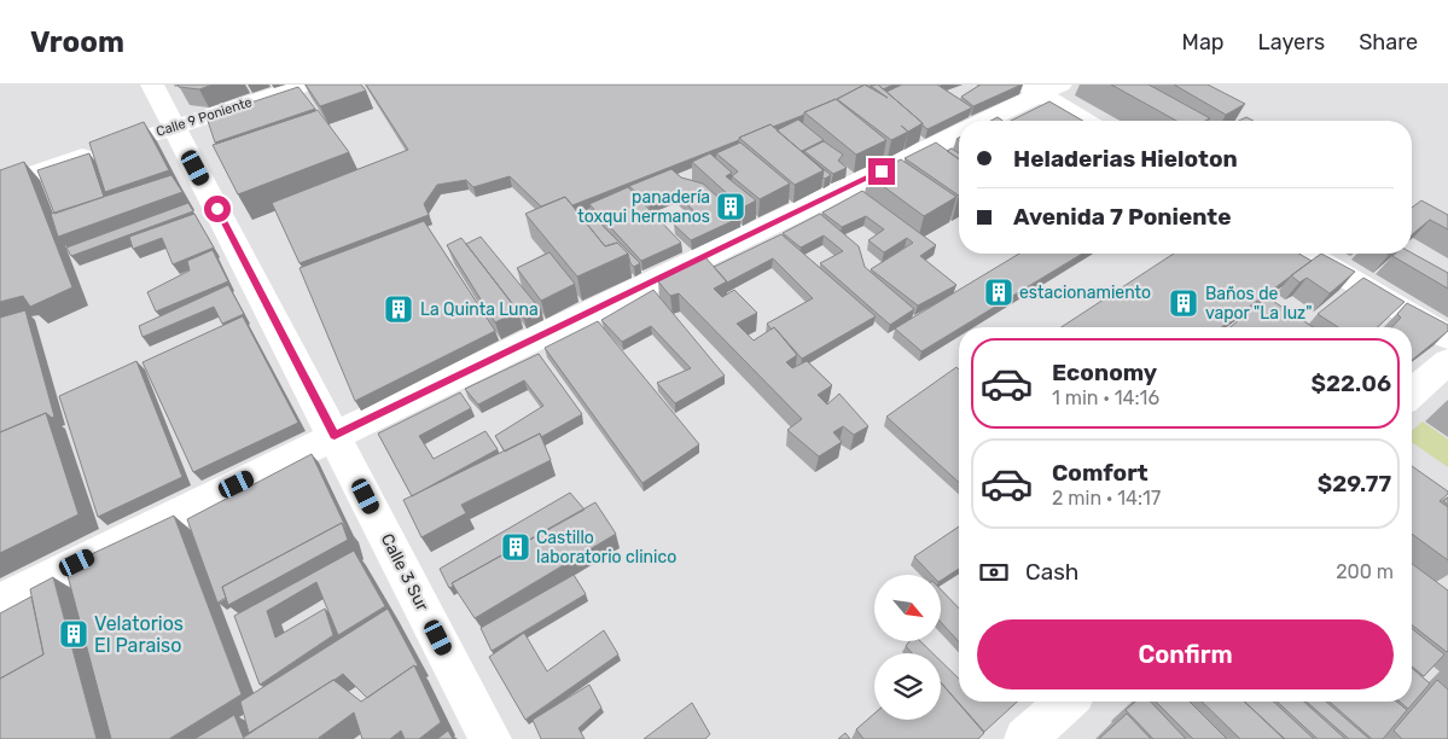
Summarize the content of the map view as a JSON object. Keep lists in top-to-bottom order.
{
  "streets": {
    "street": ["Calle 9 Poniente", "Calle 3 Sur"]
  },
  "crossings": [
    ["Calle 9 Poniente", "Calle 3 Sur"]
  ],
  "places": {
    "building": [
      "panadería toxqui hermanos",
      "estacionamiento",
      "Baños de vapor \"La luz\"",
      "La Quinta Luna",
      "Castillo laboratorio clinico",
      "Velatorios El Paraiso"
    ]
  },
  "north": "bottom right",
  "page": {
    "header": "Vroom",
    "nav": ["Map", "Layers", "Share"],
    "banner": ["Heladerias Hieloton", "Avenida 7 Poniente"],
    "list": [
      {
        "name": "Economy",
        "note": "1 min · 14:16",
        "value": "$22.06"
      },
      {
        "name": "Comfort",
        "note": "2 min · 14:17",
        "value": "$29.77"
      }
    ],
    "pay": ["Cash", "200 m"],
    "buttons": "Confirm"
  }
}
